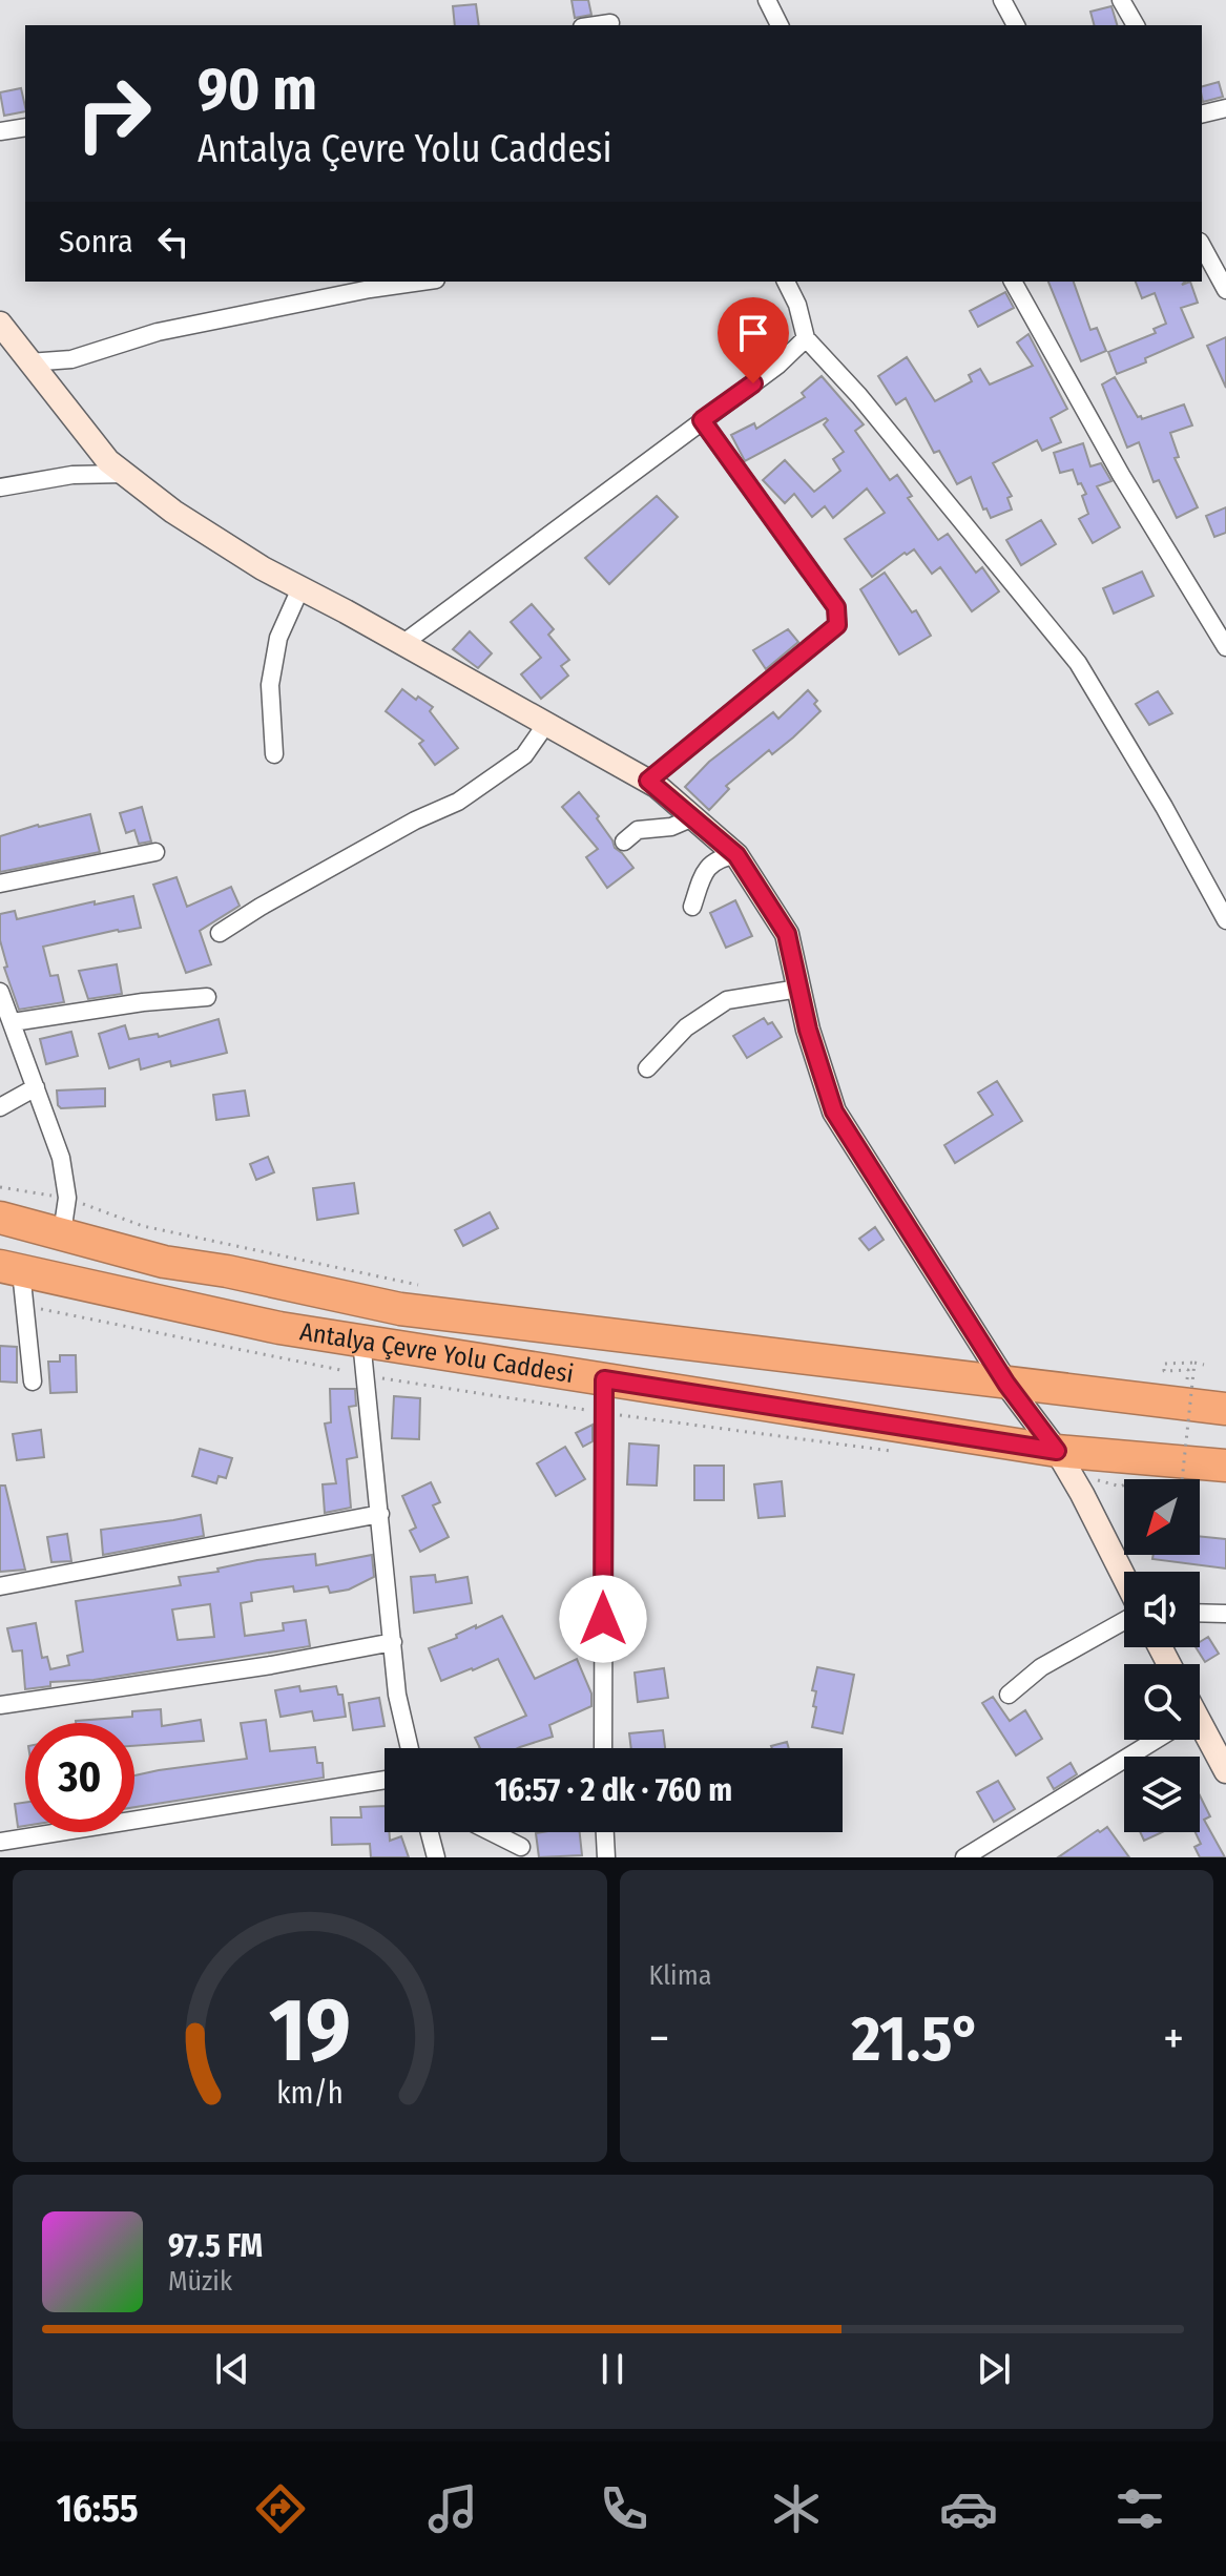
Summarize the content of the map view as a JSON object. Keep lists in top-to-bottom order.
{
  "streets": {
    "highway": ["Antalya Çevre Yolu Caddesi"]
  },
  "north": "bottom left",
  "page": {
    "turn": ["90 m", "Antalya Çevre Yolu Caddesi"],
    "then": "Sonra",
    "limit": "30",
    "trip": "16:57 · 2 dk · 760 m",
    "tile": "Klima",
    "heat": ["−", "21.5°", "+"],
    "song": ["97.5 FM", "Müzik"],
    "tabs": "16:55",
    "gauge": ["19", "km/h"]
  }
}
